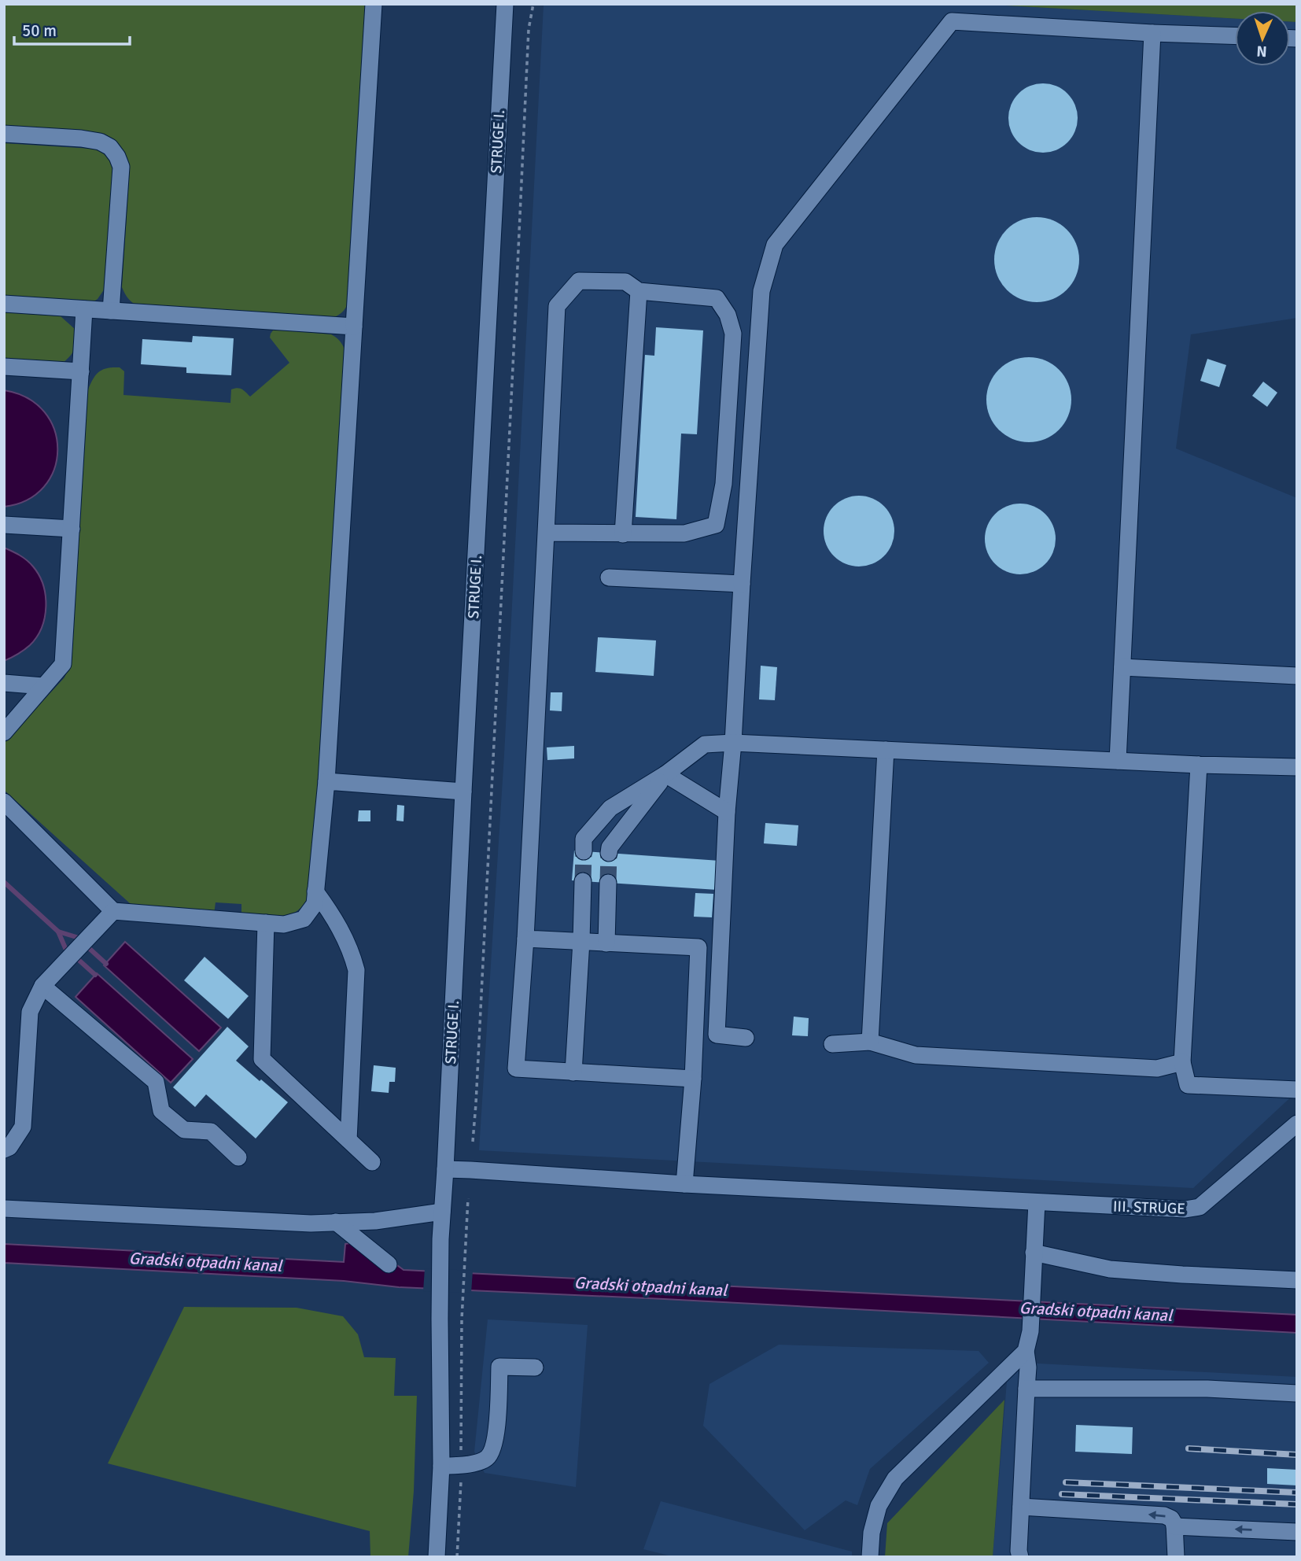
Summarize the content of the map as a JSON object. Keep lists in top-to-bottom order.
{
  "streets": {
    "street": ["STRUGE I.", "III. STRUGE"]
  },
  "crossings": [
    ["STRUGE I.", "III. STRUGE"]
  ],
  "water": ["Gradski otpadni kanal"],
  "scale_bar": "50 m",
  "north": "bottom"
}
